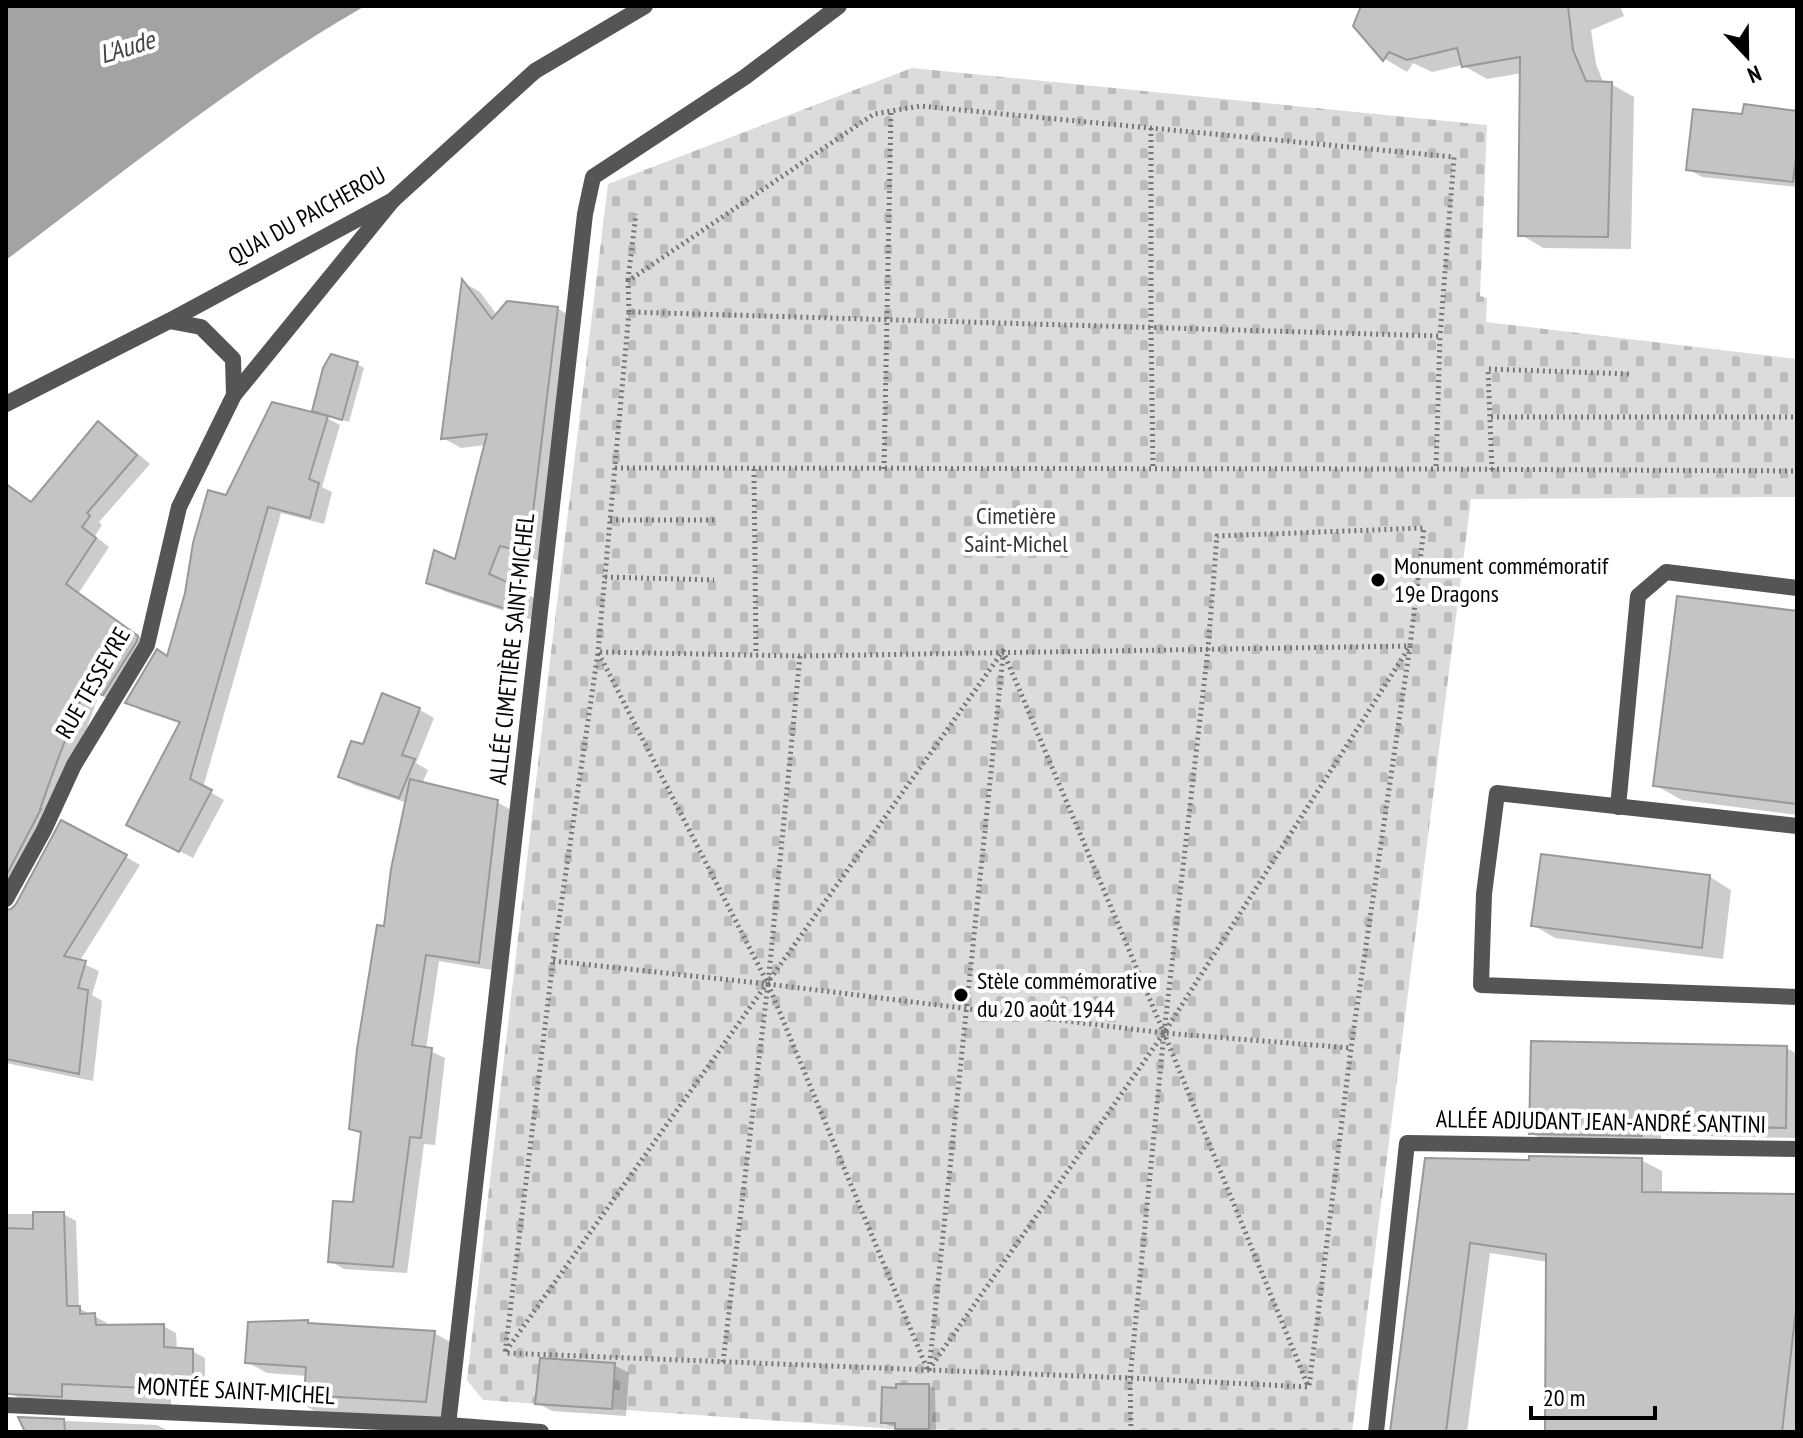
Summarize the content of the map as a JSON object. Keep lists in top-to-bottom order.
{
  "streets": {
    "street": [
      "QUAI DU PAICHEROU",
      "ALLÉE CIMETIÈRE SAINT-MICHEL",
      "RUE TESSEYRE",
      "ALLÉE ADJUDANT JEAN-ANDRÉ SANTINI",
      "MONTÉE SAINT-MICHEL"
    ]
  },
  "crossings": [
    ["QUAI DU PAICHEROU", "RUE TESSEYRE"],
    ["ALLÉE CIMETIÈRE SAINT-MICHEL", "MONTÉE SAINT-MICHEL"]
  ],
  "water": ["L'Aude"],
  "parks": ["Cimetière Saint-Michel"],
  "places": ["Monument commémoratif 19e Dragons", "Stèle commémorative du 20 août 1944"],
  "scale_bar": "20 m",
  "north": "bottom"
}
